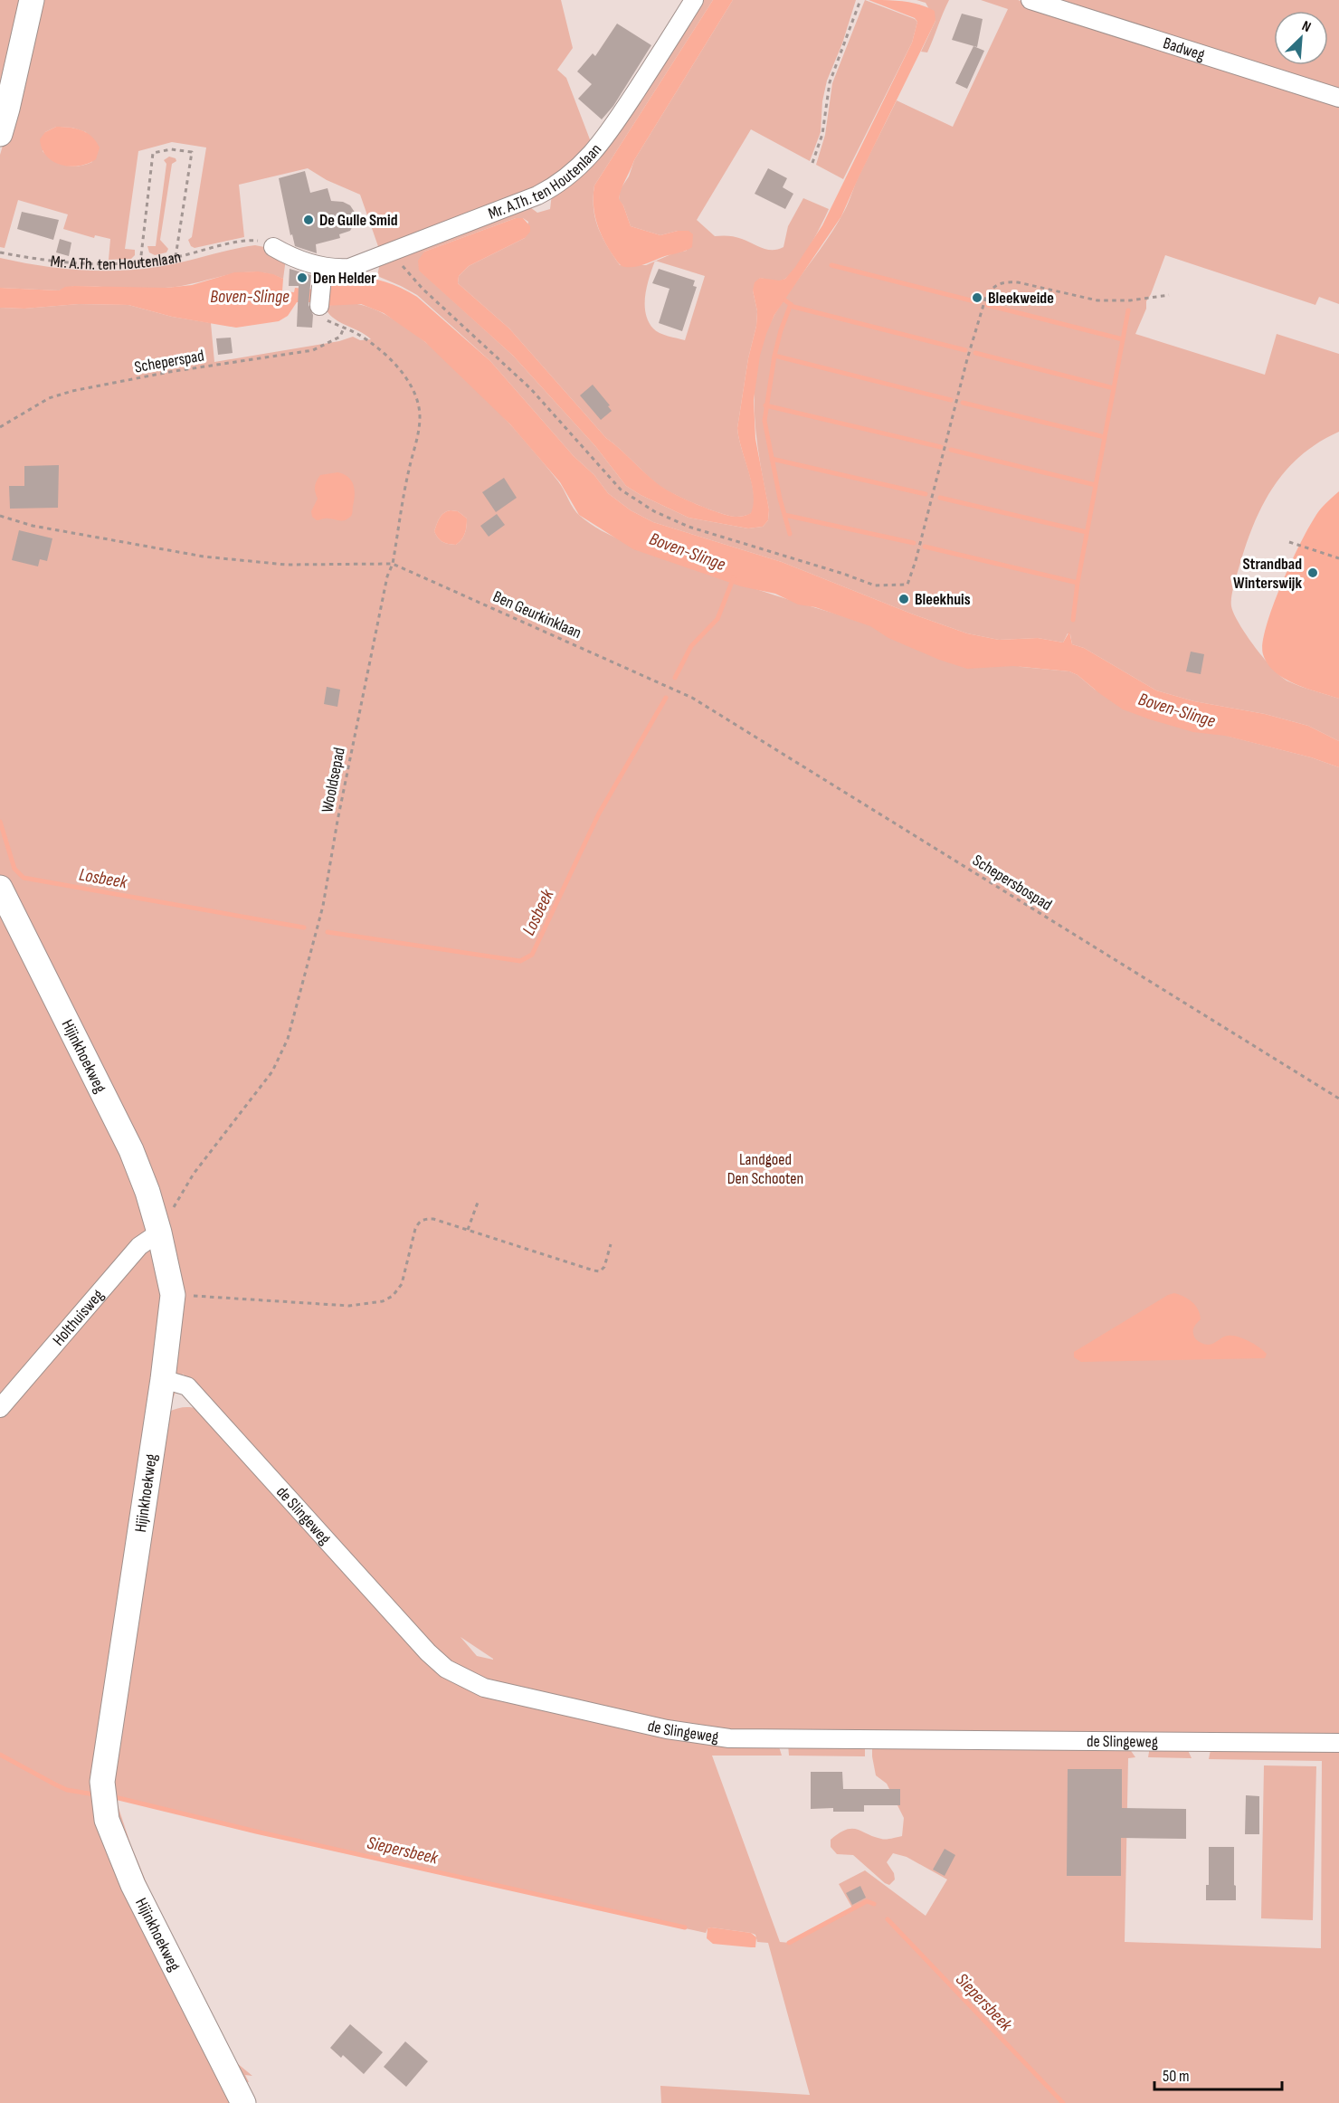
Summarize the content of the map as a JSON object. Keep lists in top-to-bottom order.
{
  "streets": {
    "street": [
      "Badweg",
      "Mr. A.Th. ten Houtenlaan",
      "Hijinkhoekweg",
      "Holthuisweg",
      "de Slingeweg"
    ],
    "path": [
      "Scheperspad",
      "Ben Geurkinklaan",
      "Wooldsepad",
      "Schepersbospad"
    ]
  },
  "crossings": [
    ["Scheperspad", "Wooldsepad"],
    ["Ben Geurkinklaan", "Wooldsepad"],
    ["Ben Geurkinklaan", "Schepersbospad"],
    ["Wooldsepad", "Hijinkhoekweg"],
    ["Wooldsepad", "Holthuisweg"],
    ["Hijinkhoekweg", "Holthuisweg"],
    ["Hijinkhoekweg", "de Slingeweg"]
  ],
  "water": ["Boven-Slinge", "Losbeek", "Siepersbeek"],
  "parks": ["Landgoed Den Schooten"],
  "places": [
    "De Gulle Smid",
    "Den Helder",
    "Bleekweide",
    "Strandbad Winterswijk",
    "Bleekhuis"
  ],
  "scale_bar": "50 m",
  "north": "top right"
}
